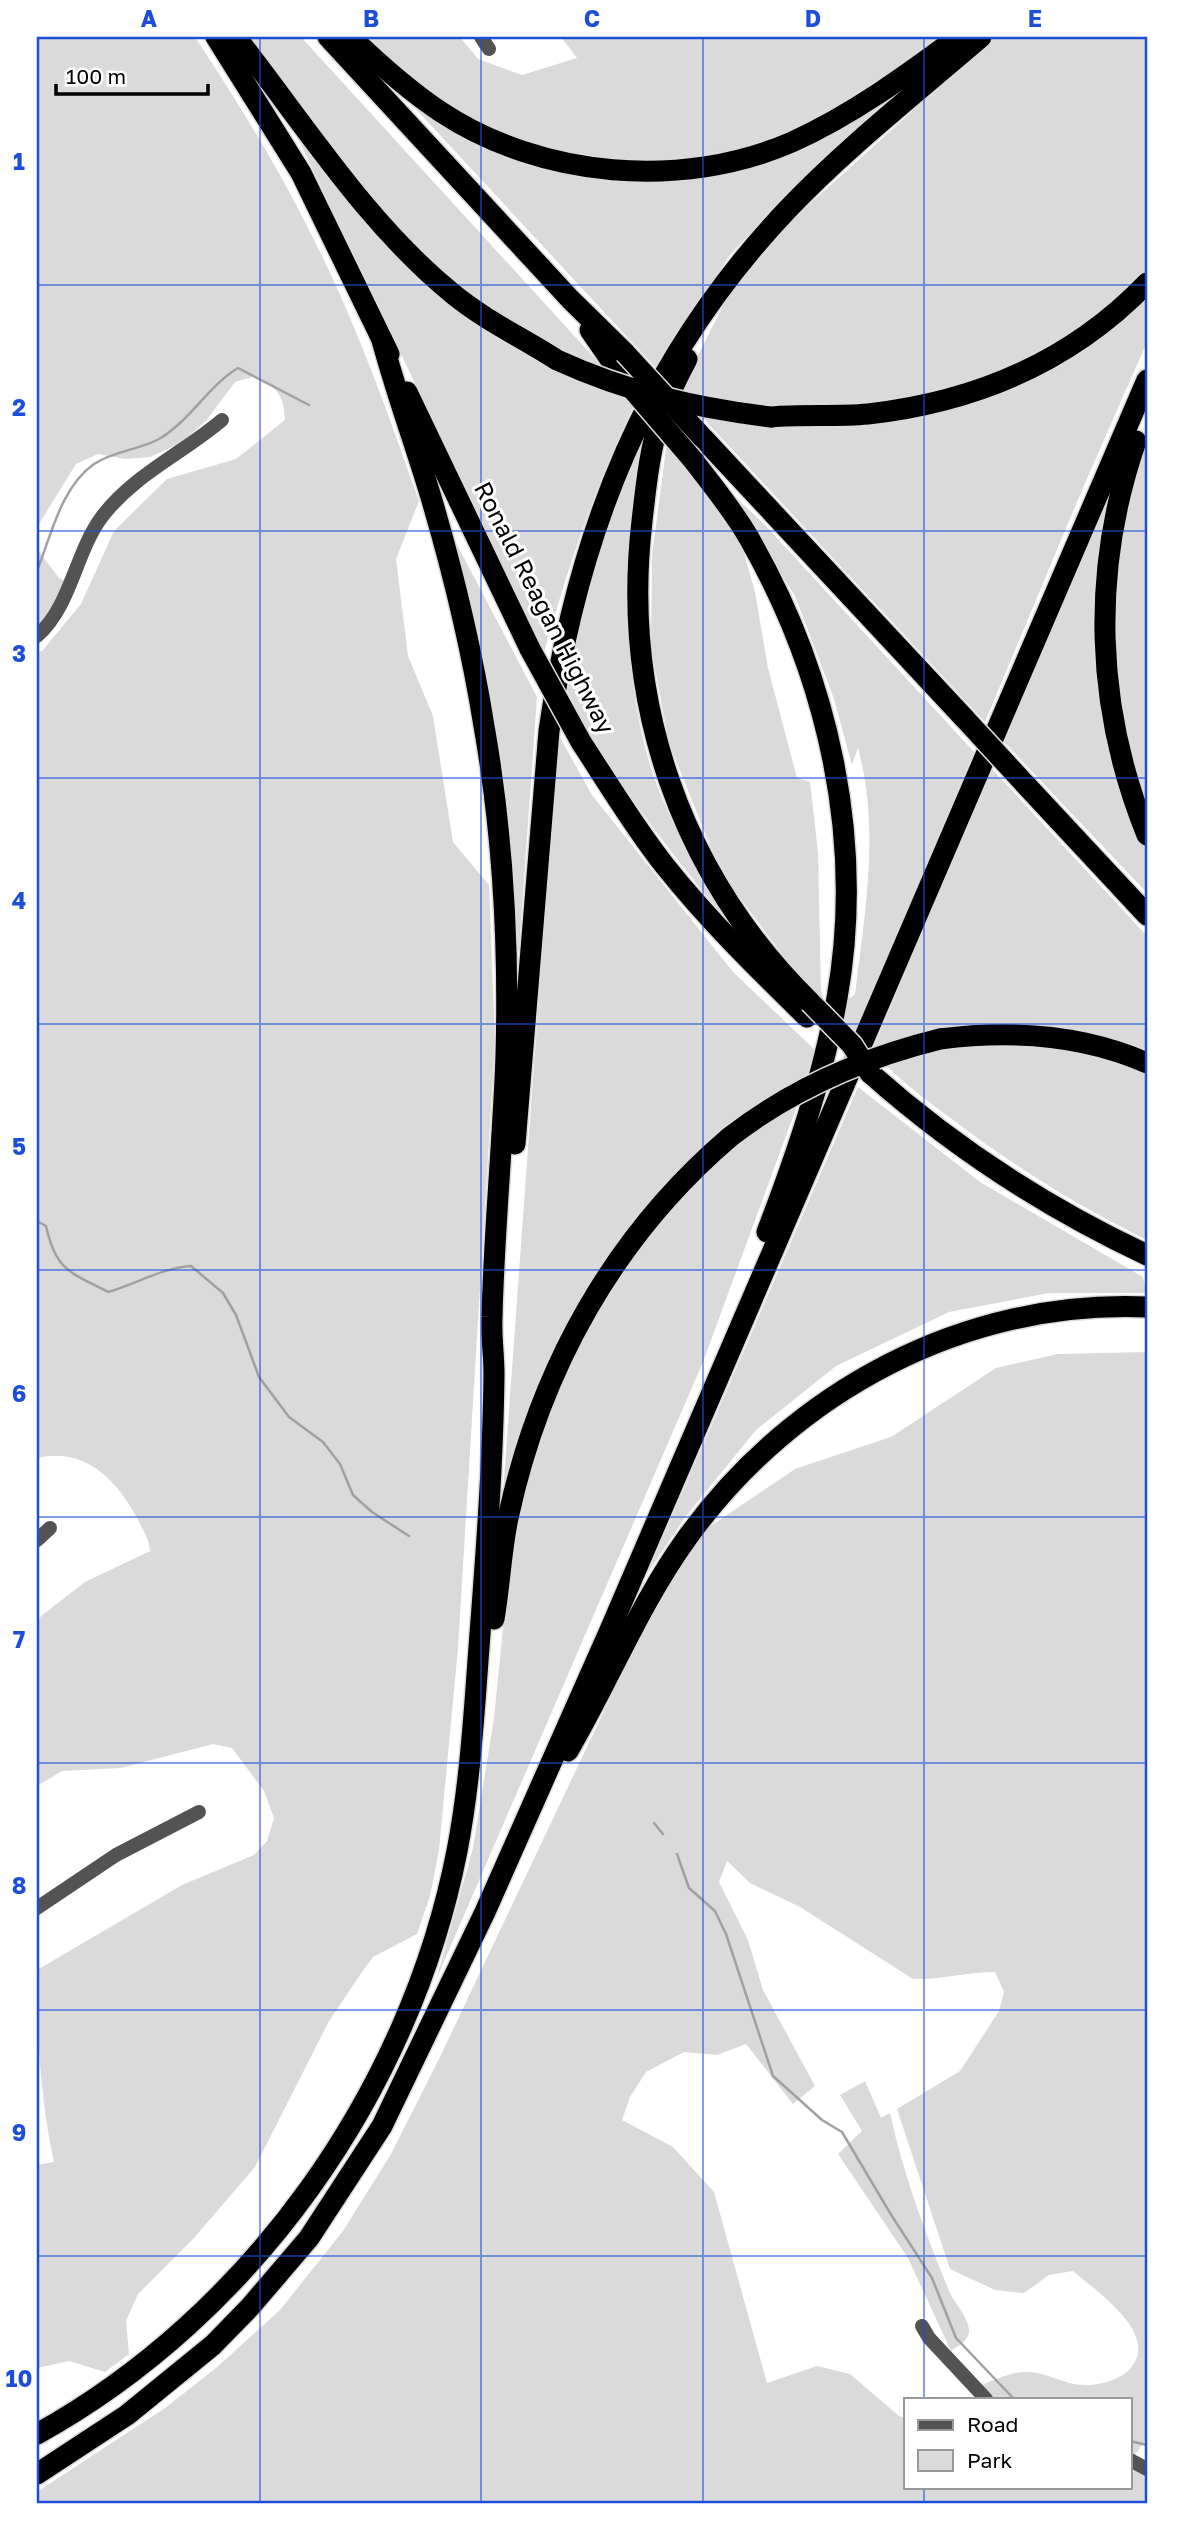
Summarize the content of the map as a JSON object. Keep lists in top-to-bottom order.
{
  "streets": {
    "highway": ["Ronald Reagan Highway"]
  },
  "legend": ["Road", "Park"],
  "scale_bar": "100 m",
  "grid": {
    "columns": [
      "A",
      "B",
      "C",
      "D",
      "E"
    ],
    "rows": [
      "1",
      "2",
      "3",
      "4",
      "5",
      "6",
      "7",
      "8",
      "9",
      "10"
    ]
  }
}
